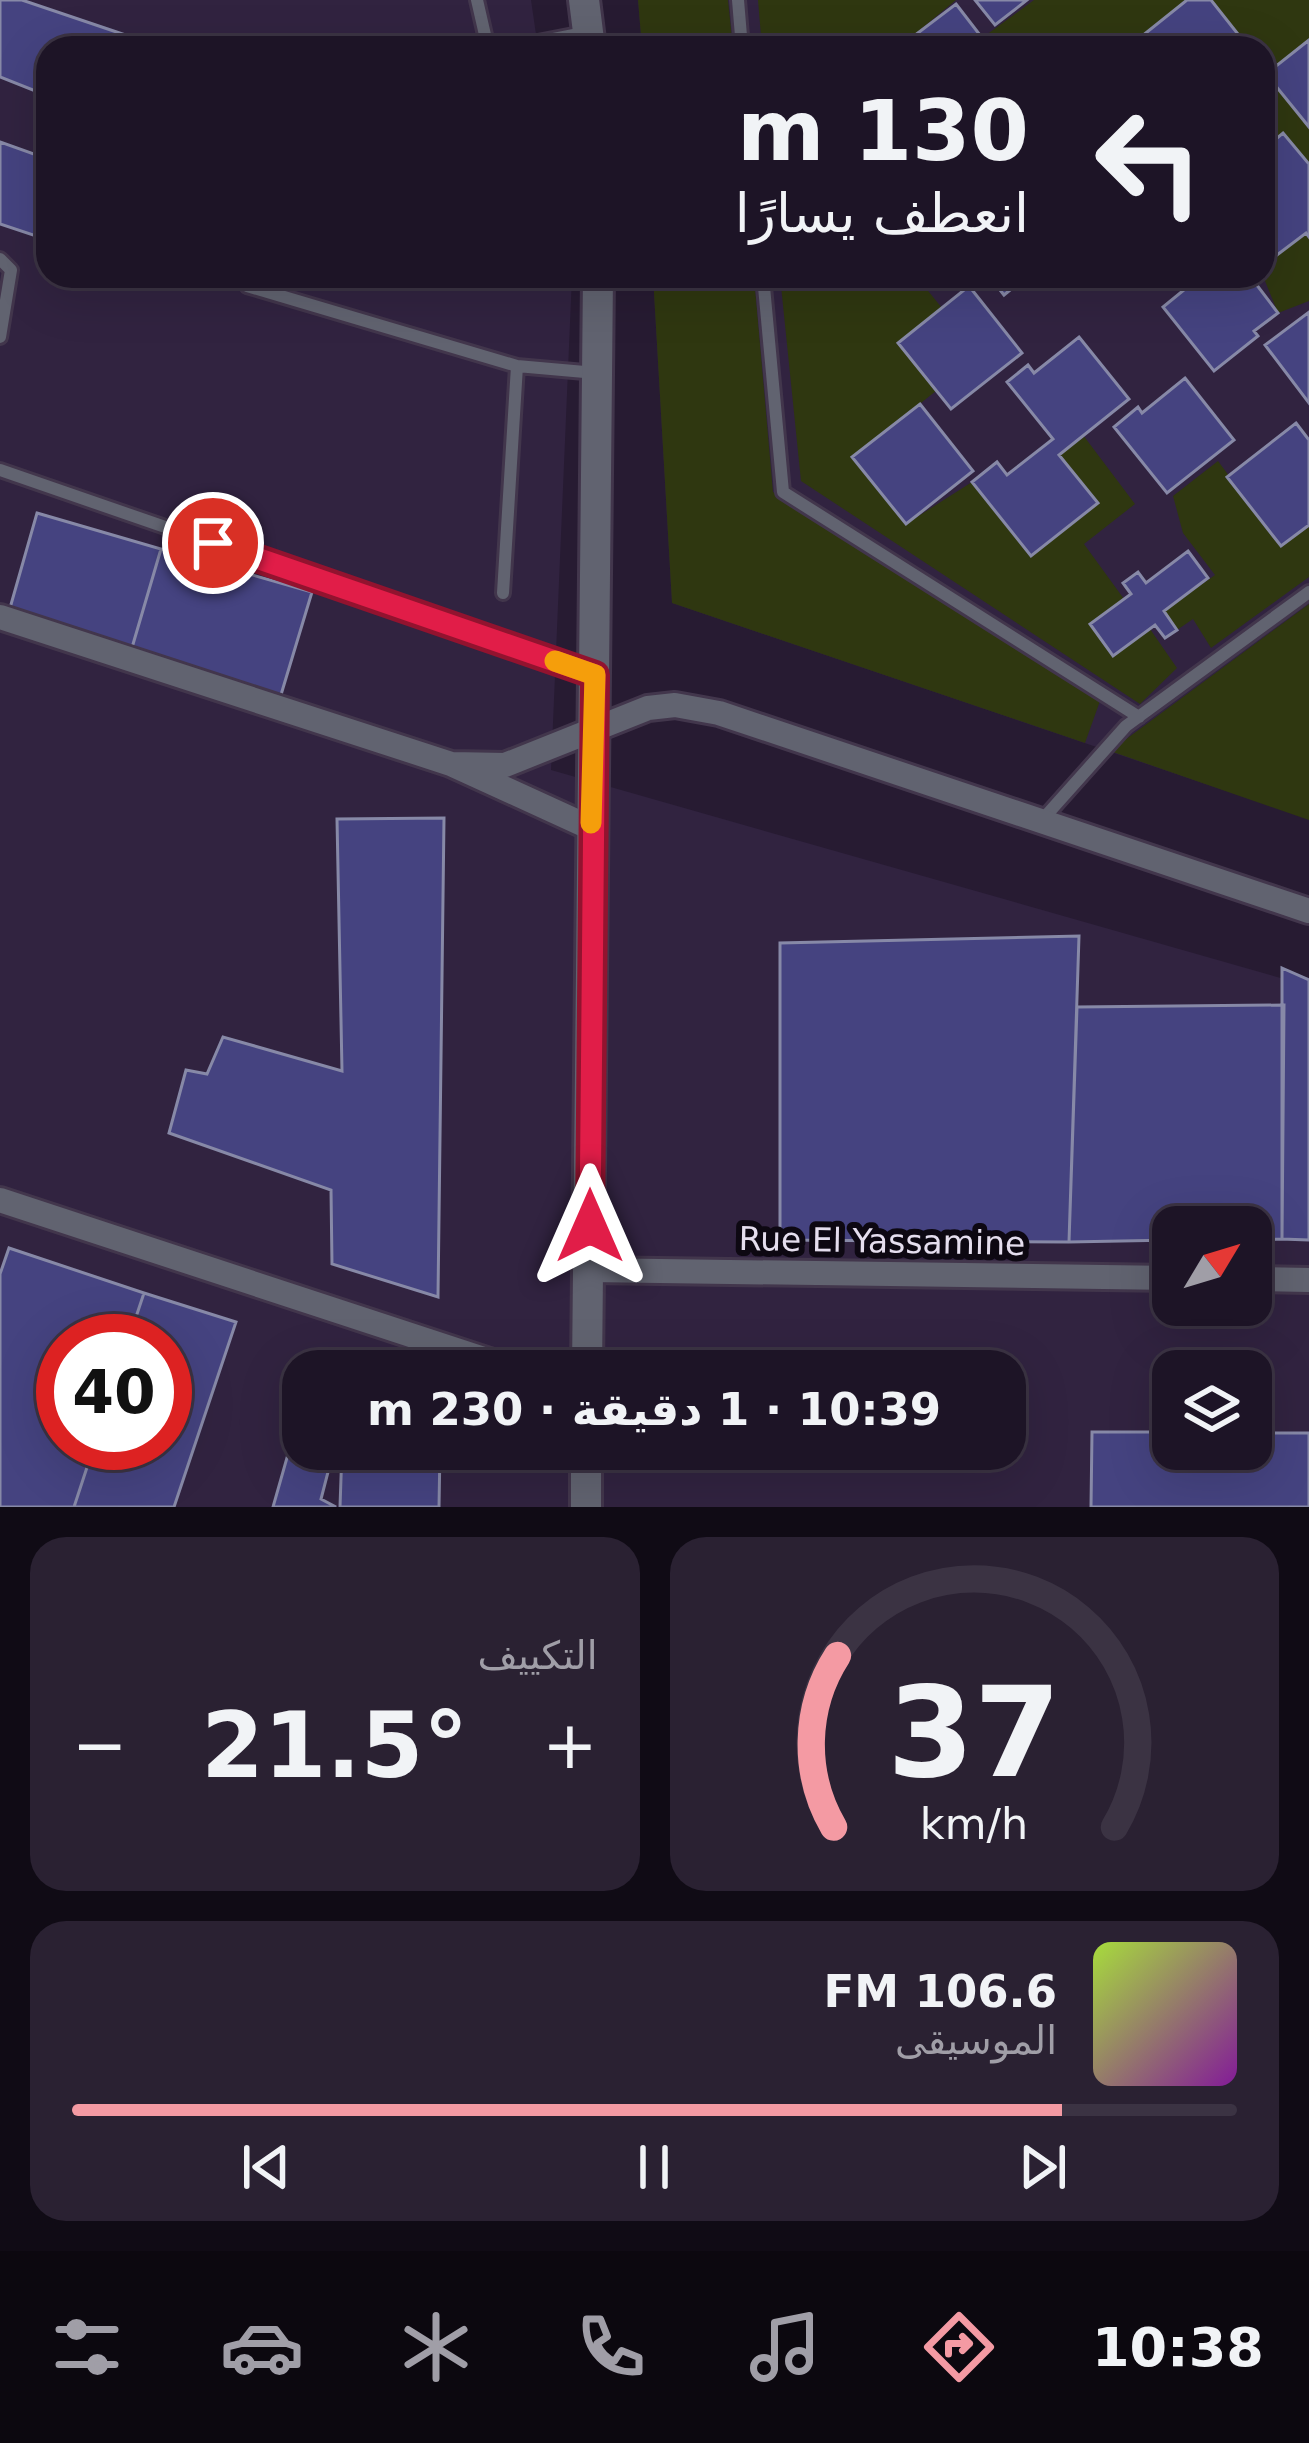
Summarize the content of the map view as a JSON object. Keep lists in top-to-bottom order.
{
  "streets": {
    "street": ["Rue El Yassamine"]
  },
  "north": "top right",
  "page": {
    "turn": ["130 m", "انعطف يسارًا"],
    "limit": "40",
    "trip": "10:39 · 1 دقيقة · 230 m",
    "tile": "التكييف",
    "heat": ["−", "21.5°", "+"],
    "song": ["106.6 FM", "الموسيقى"],
    "tabs": "10:38",
    "gauge": ["37", "km/h"]
  }
}
